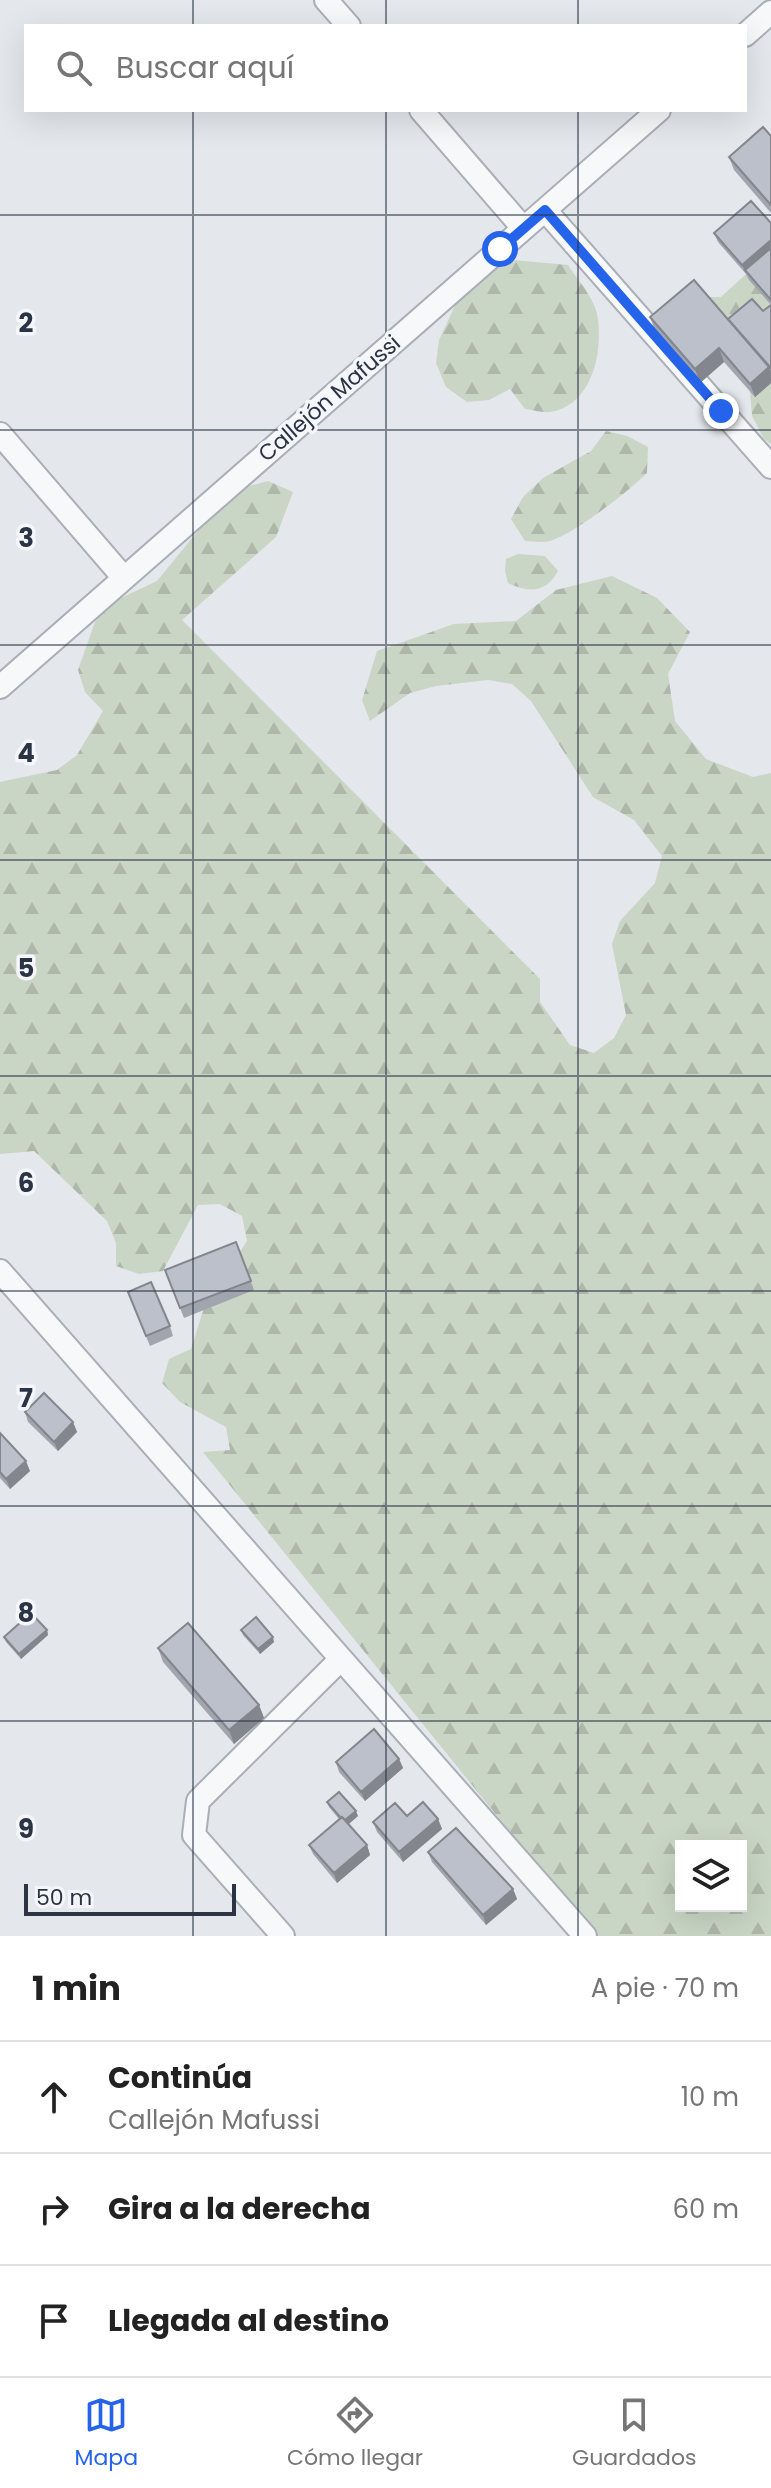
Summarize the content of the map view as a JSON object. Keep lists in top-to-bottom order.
{
  "streets": {
    "street": ["Callejón Mafussi"]
  },
  "scale_bar": "50 m",
  "page": {
    "search": "Buscar aquí",
    "scale": "50 m",
    "heading": ["1 min", "A pie · 70 m"],
    "list": [
      ["Continúa", "Callejón Mafussi", "10 m"],
      ["Gira a la derecha", "60 m"],
      "Llegada al destino"
    ],
    "nav": ["Mapa", "Cómo llegar", "Guardados"]
  },
  "grid": {
    "rows": [
      "2",
      "3",
      "4",
      "5",
      "6",
      "7",
      "8",
      "9"
    ]
  }
}
